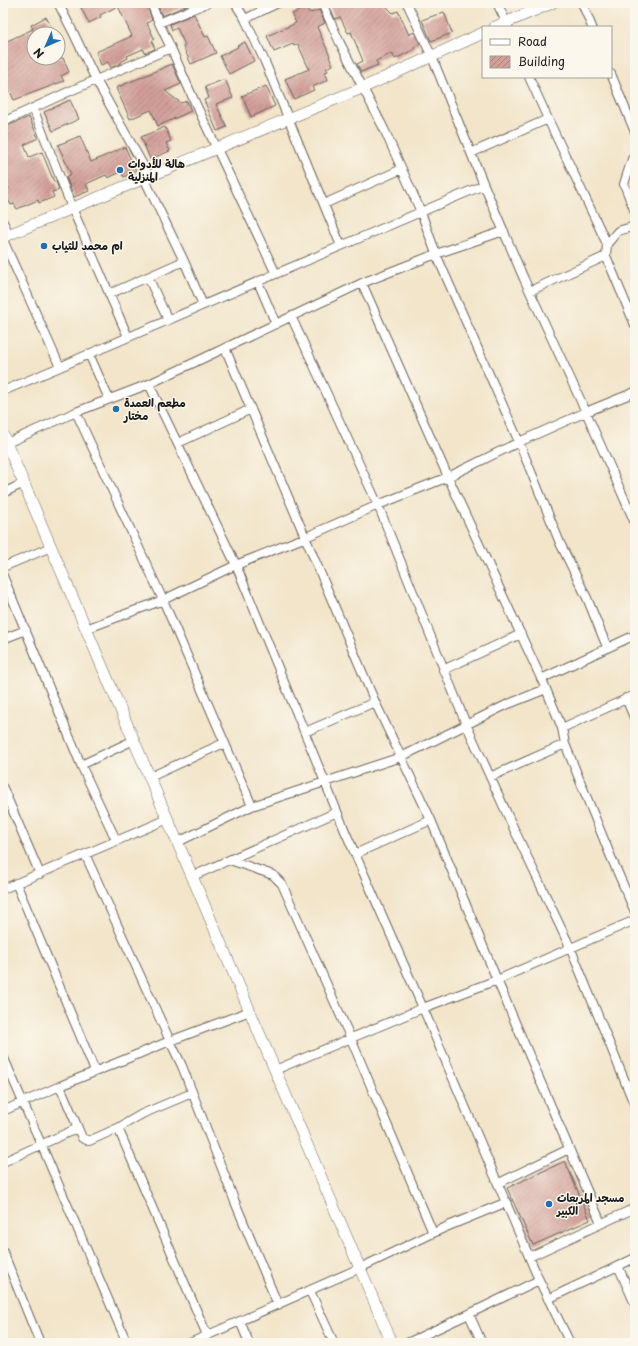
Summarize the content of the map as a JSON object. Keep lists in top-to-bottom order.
{
  "places": [
    "هالة للأدوات المنزلية",
    "ام محمد للثياب",
    "مطعم العمدة مختار",
    "مسجد المربعات الكبير"
  ],
  "legend": ["Road", "Building"],
  "north": "bottom left"
}
